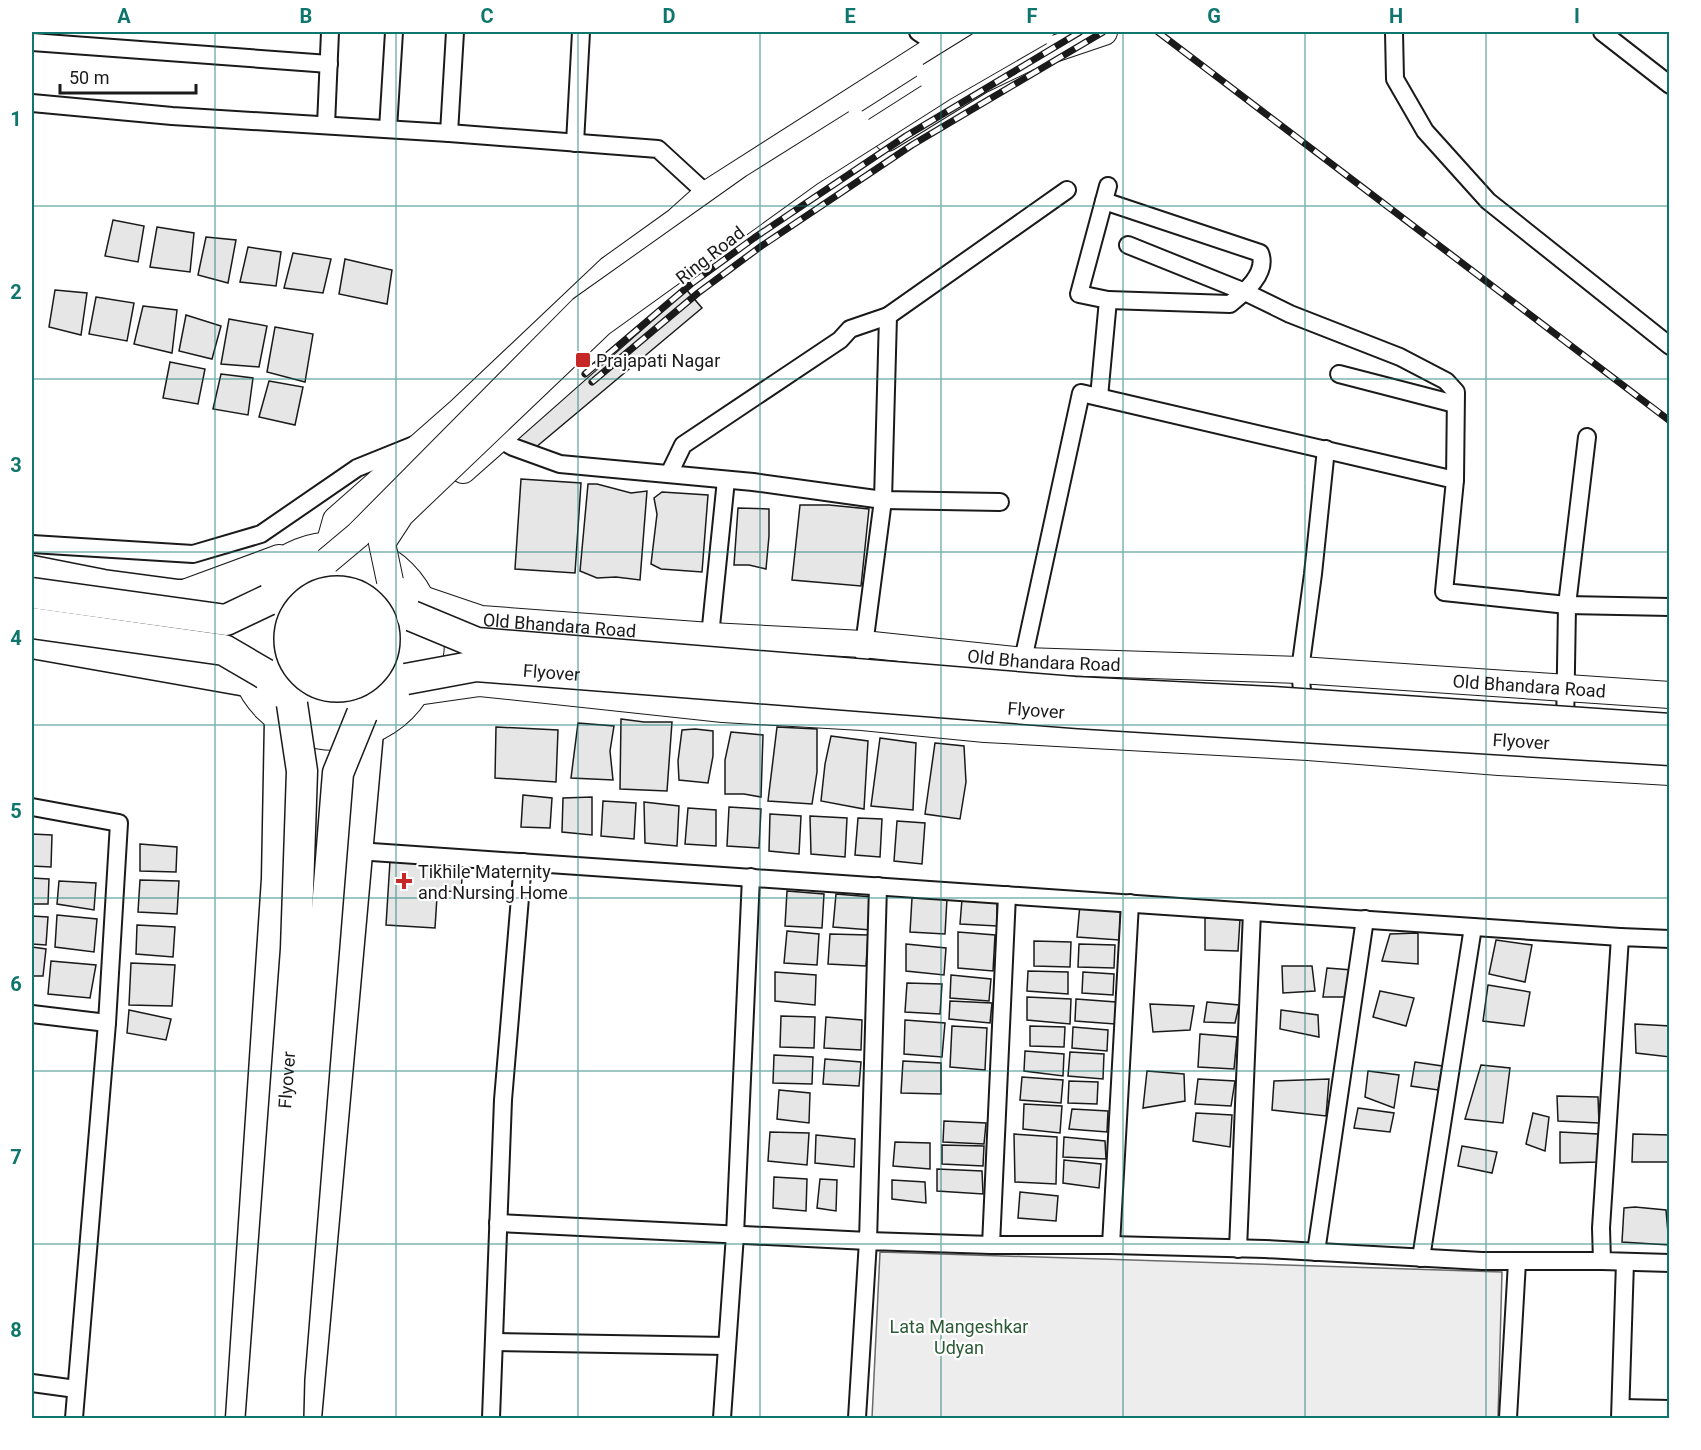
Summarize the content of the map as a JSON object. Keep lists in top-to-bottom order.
{
  "streets": {
    "highway": ["Flyover"],
    "main road": ["Ring Road", "Old Bhandara Road"]
  },
  "crossings": [
    ["Ring Road", "Old Bhandara Road"],
    ["Ring Road", "Flyover"],
    ["Old Bhandara Road", "Flyover"]
  ],
  "parks": ["Lata Mangeshkar Udyan"],
  "places": {
    "transit": ["Prajapati Nagar"],
    "health": ["Tikhile Maternity and Nursing Home"]
  },
  "scale_bar": "50 m",
  "grid": {
    "columns": [
      "A",
      "B",
      "C",
      "D",
      "E",
      "F",
      "G",
      "H",
      "I"
    ],
    "rows": [
      "1",
      "2",
      "3",
      "4",
      "5",
      "6",
      "7",
      "8"
    ]
  }
}
